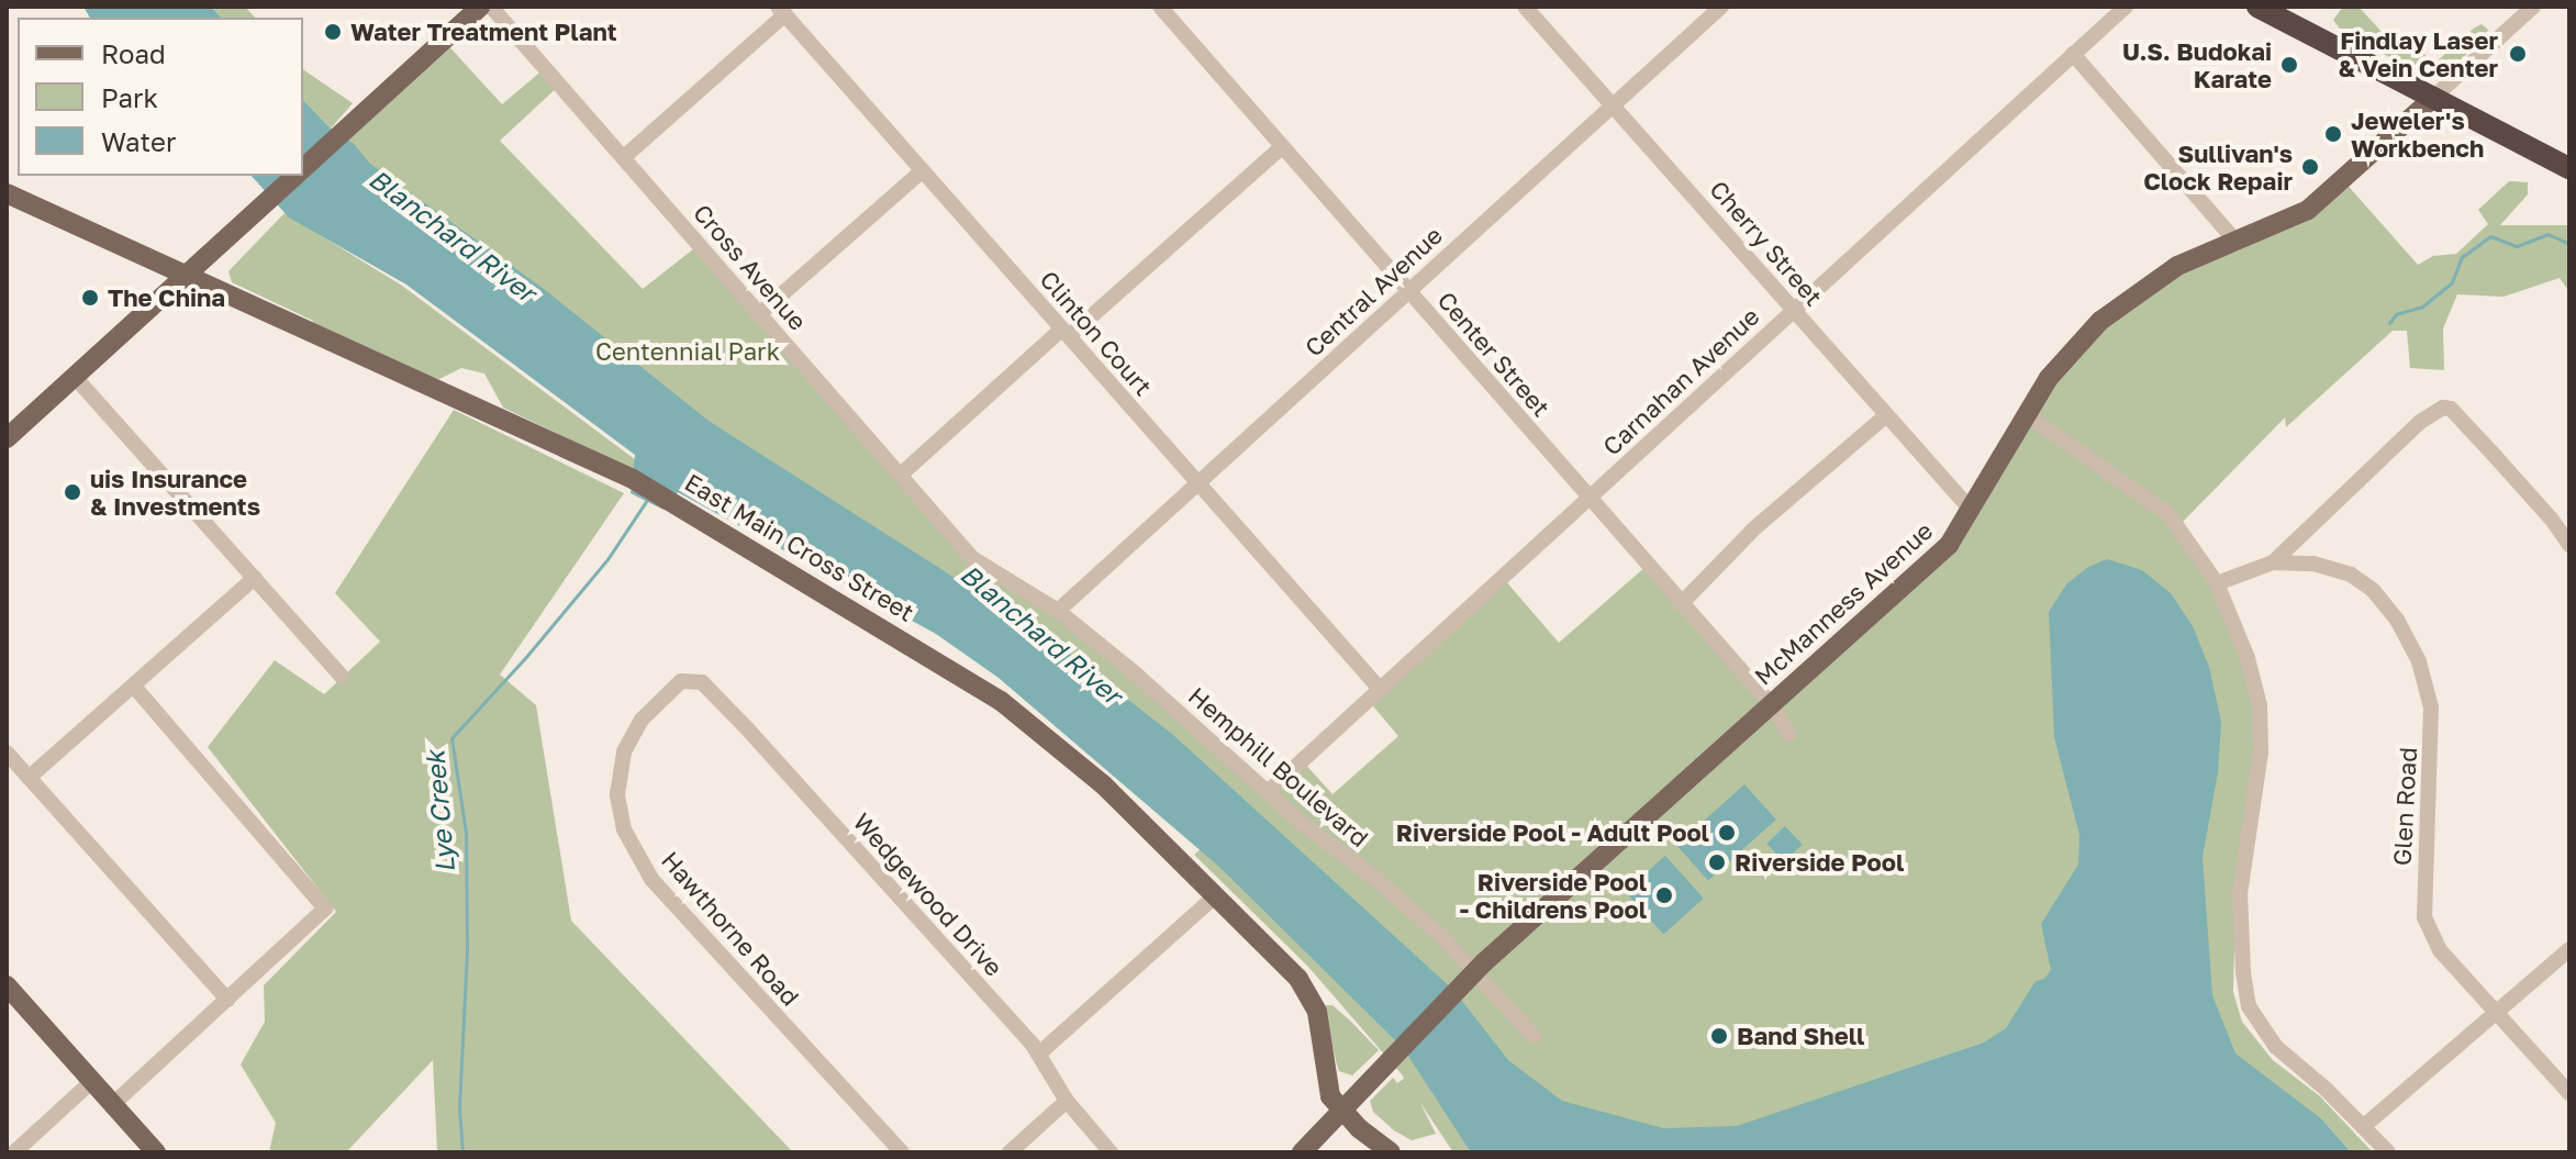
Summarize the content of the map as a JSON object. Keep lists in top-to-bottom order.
{
  "streets": {
    "main road": ["East Main Cross Street", "McManness Avenue"],
    "street": [
      "Cherry Street",
      "Cross Avenue",
      "Central Avenue",
      "Clinton Court",
      "Center Street",
      "Carnahan Avenue",
      "Hemphill Boulevard",
      "Glen Road",
      "Wedgewood Drive",
      "Hawthorne Road"
    ]
  },
  "crossings": [
    ["Cherry Street", "Central Avenue"],
    ["Cherry Street", "Carnahan Avenue"],
    ["Cherry Street", "McManness Avenue"],
    ["Cross Avenue", "Hemphill Boulevard"],
    ["Central Avenue", "Clinton Court"],
    ["Central Avenue", "Center Street"],
    ["Central Avenue", "Hemphill Boulevard"],
    ["Clinton Court", "Carnahan Avenue"],
    ["Center Street", "Carnahan Avenue"],
    ["Center Street", "McManness Avenue"],
    ["Carnahan Avenue", "Hemphill Boulevard"],
    ["East Main Cross Street", "McManness Avenue"],
    ["Wedgewood Drive", "Hawthorne Road"]
  ],
  "water": ["Blanchard River", "Lye Creek"],
  "parks": ["Centennial Park"],
  "places": [
    "Water Treatment Plant",
    "Findlay Laser & Vein Center",
    "U.S. Budokai Karate",
    "Jeweler's Workbench",
    "Sullivan's Clock Repair",
    "The China",
    "uis Insurance & Investments",
    "Riverside Pool - Adult Pool",
    "Riverside Pool",
    "Riverside Pool - Childrens Pool",
    "Band Shell"
  ],
  "legend": ["Road", "Park", "Water"]
}
